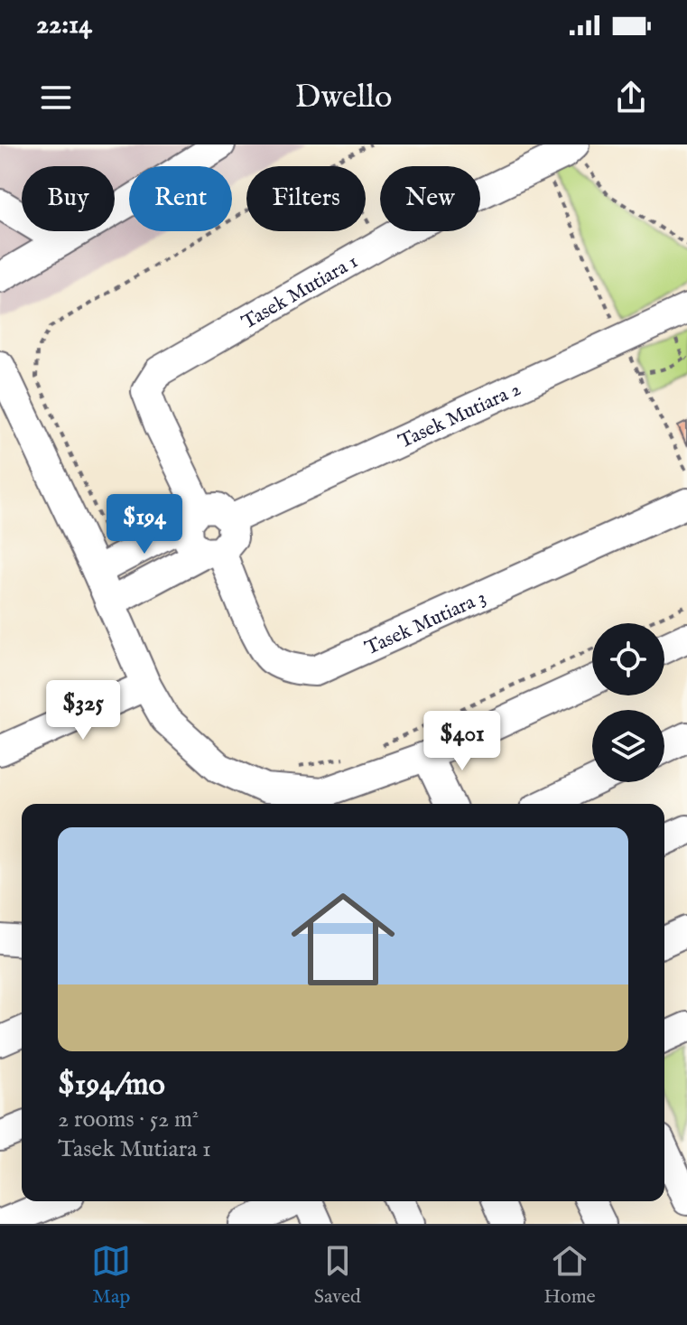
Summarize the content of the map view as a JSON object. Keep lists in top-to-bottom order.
{
  "streets": {
    "street": ["Tasek Mutiara 1", "Tasek Mutiara 2", "Tasek Mutiara 3"]
  },
  "crossings": [
    ["Tasek Mutiara 1", "Tasek Mutiara 2"],
    ["Tasek Mutiara 1", "Tasek Mutiara 3"],
    ["Tasek Mutiara 2", "Tasek Mutiara 3"]
  ],
  "page": {
    "status": "22:14",
    "header": "Dwello",
    "chip": [
      "Buy",
      "Rent",
      "Filters",
      "New"
    ],
    "price": ["$194", "$325", "$401"],
    "list": [
      {
        "name": "$194/mo",
        "note": "2 rooms · 52 m² · Tasek Mutiara 1"
      }
    ],
    "tabs": ["Map", "Saved", "Home"]
  }
}
